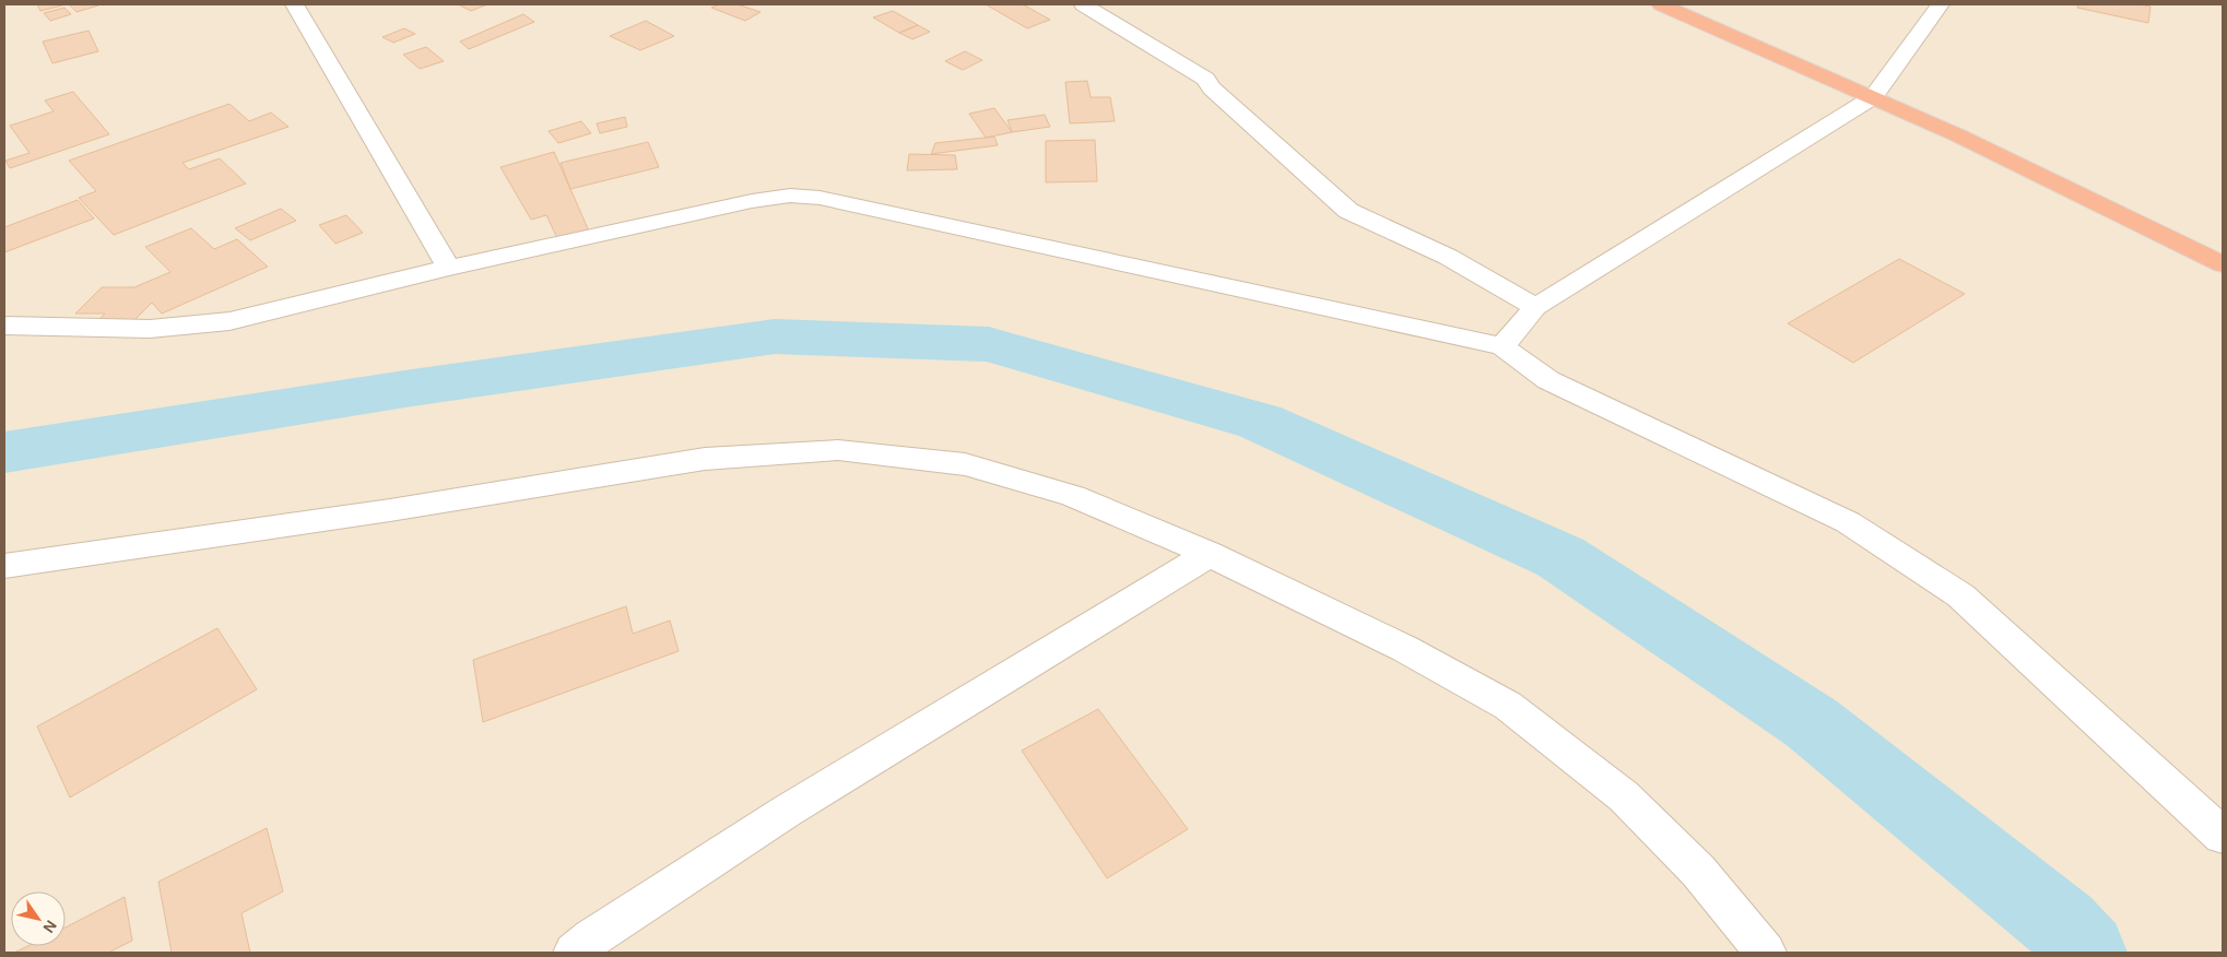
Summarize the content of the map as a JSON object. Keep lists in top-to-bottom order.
{
  "north": "bottom right"
}
